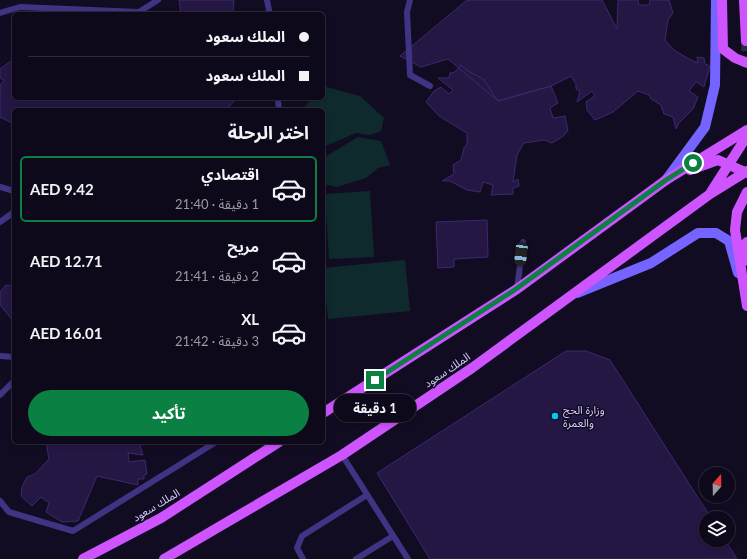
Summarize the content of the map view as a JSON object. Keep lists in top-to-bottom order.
{
  "streets": {
    "main road": ["الملك سعود"]
  },
  "places": ["وزارة الحج والعمرة"],
  "north": "top",
  "page": {
    "banner": ["الملك سعود", "الملك سعود"],
    "heading": "اختر الرحلة",
    "list": [
      {
        "name": "اقتصادي",
        "note": "1 دقيقة · 21:40",
        "value": "AED 9.42"
      },
      {
        "name": "مريح",
        "note": "2 دقيقة · 21:41",
        "value": "AED 12.71"
      },
      {
        "name": "XL",
        "note": "3 دقيقة · 21:42",
        "value": "AED 16.01"
      }
    ],
    "buttons": "تأكيد",
    "bubble": "1 دقيقة"
  }
}
